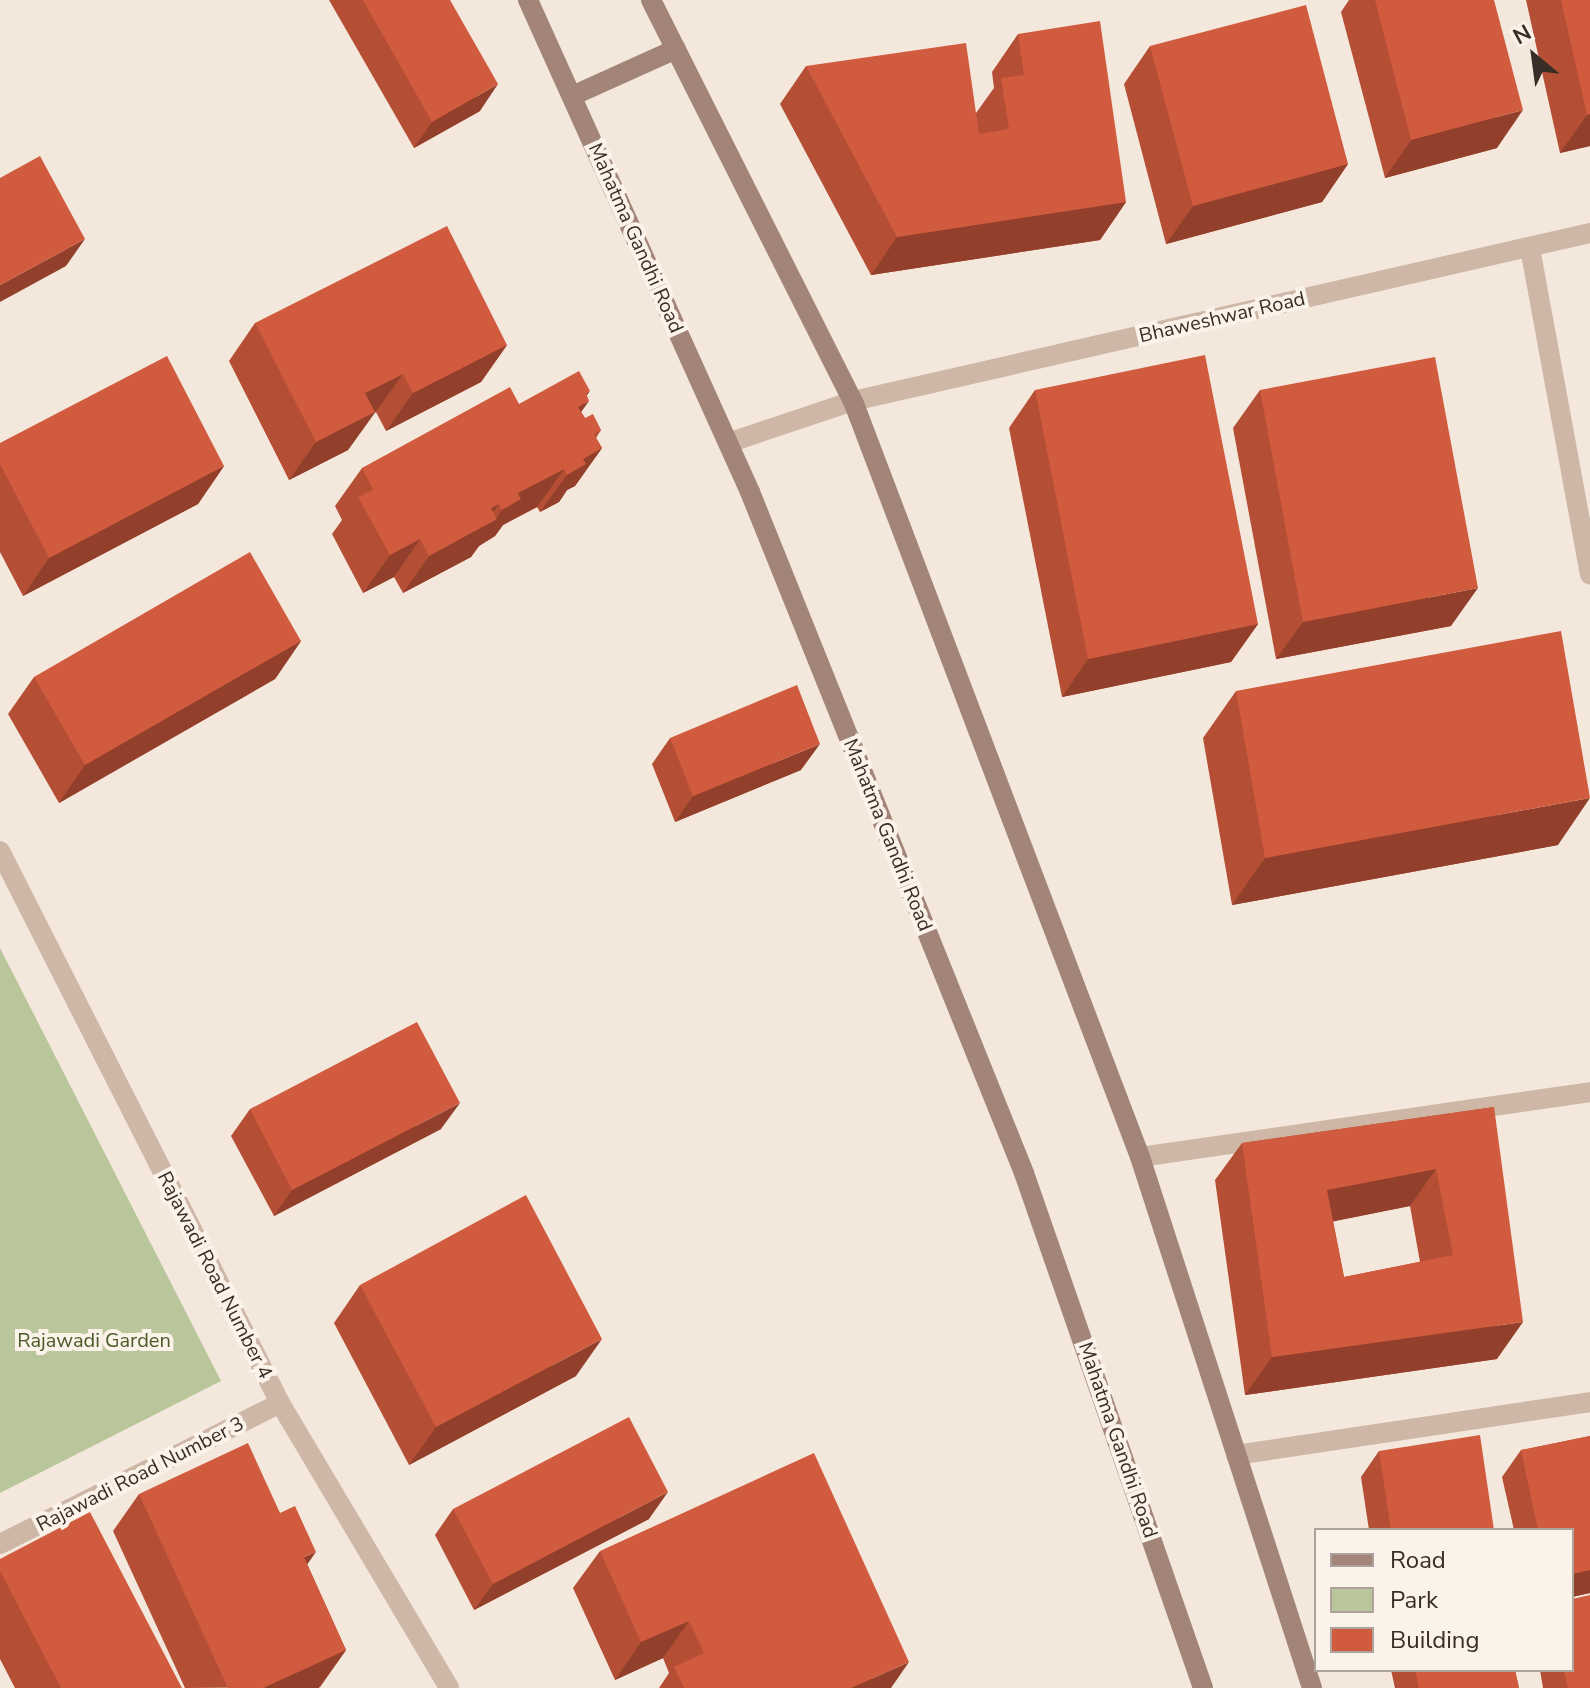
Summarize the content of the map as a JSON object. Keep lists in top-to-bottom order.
{
  "streets": {
    "street": [
      "Mahatma Gandhi Road",
      "Bhaweshwar Road",
      "Rajawadi Road Number 4",
      "Rajawadi Road Number 3"
    ]
  },
  "crossings": [
    ["Mahatma Gandhi Road", "Bhaweshwar Road"],
    ["Rajawadi Road Number 4", "Rajawadi Road Number 3"]
  ],
  "parks": ["Rajawadi Garden"],
  "legend": ["Road", "Park", "Building"],
  "north": "top left"
}
